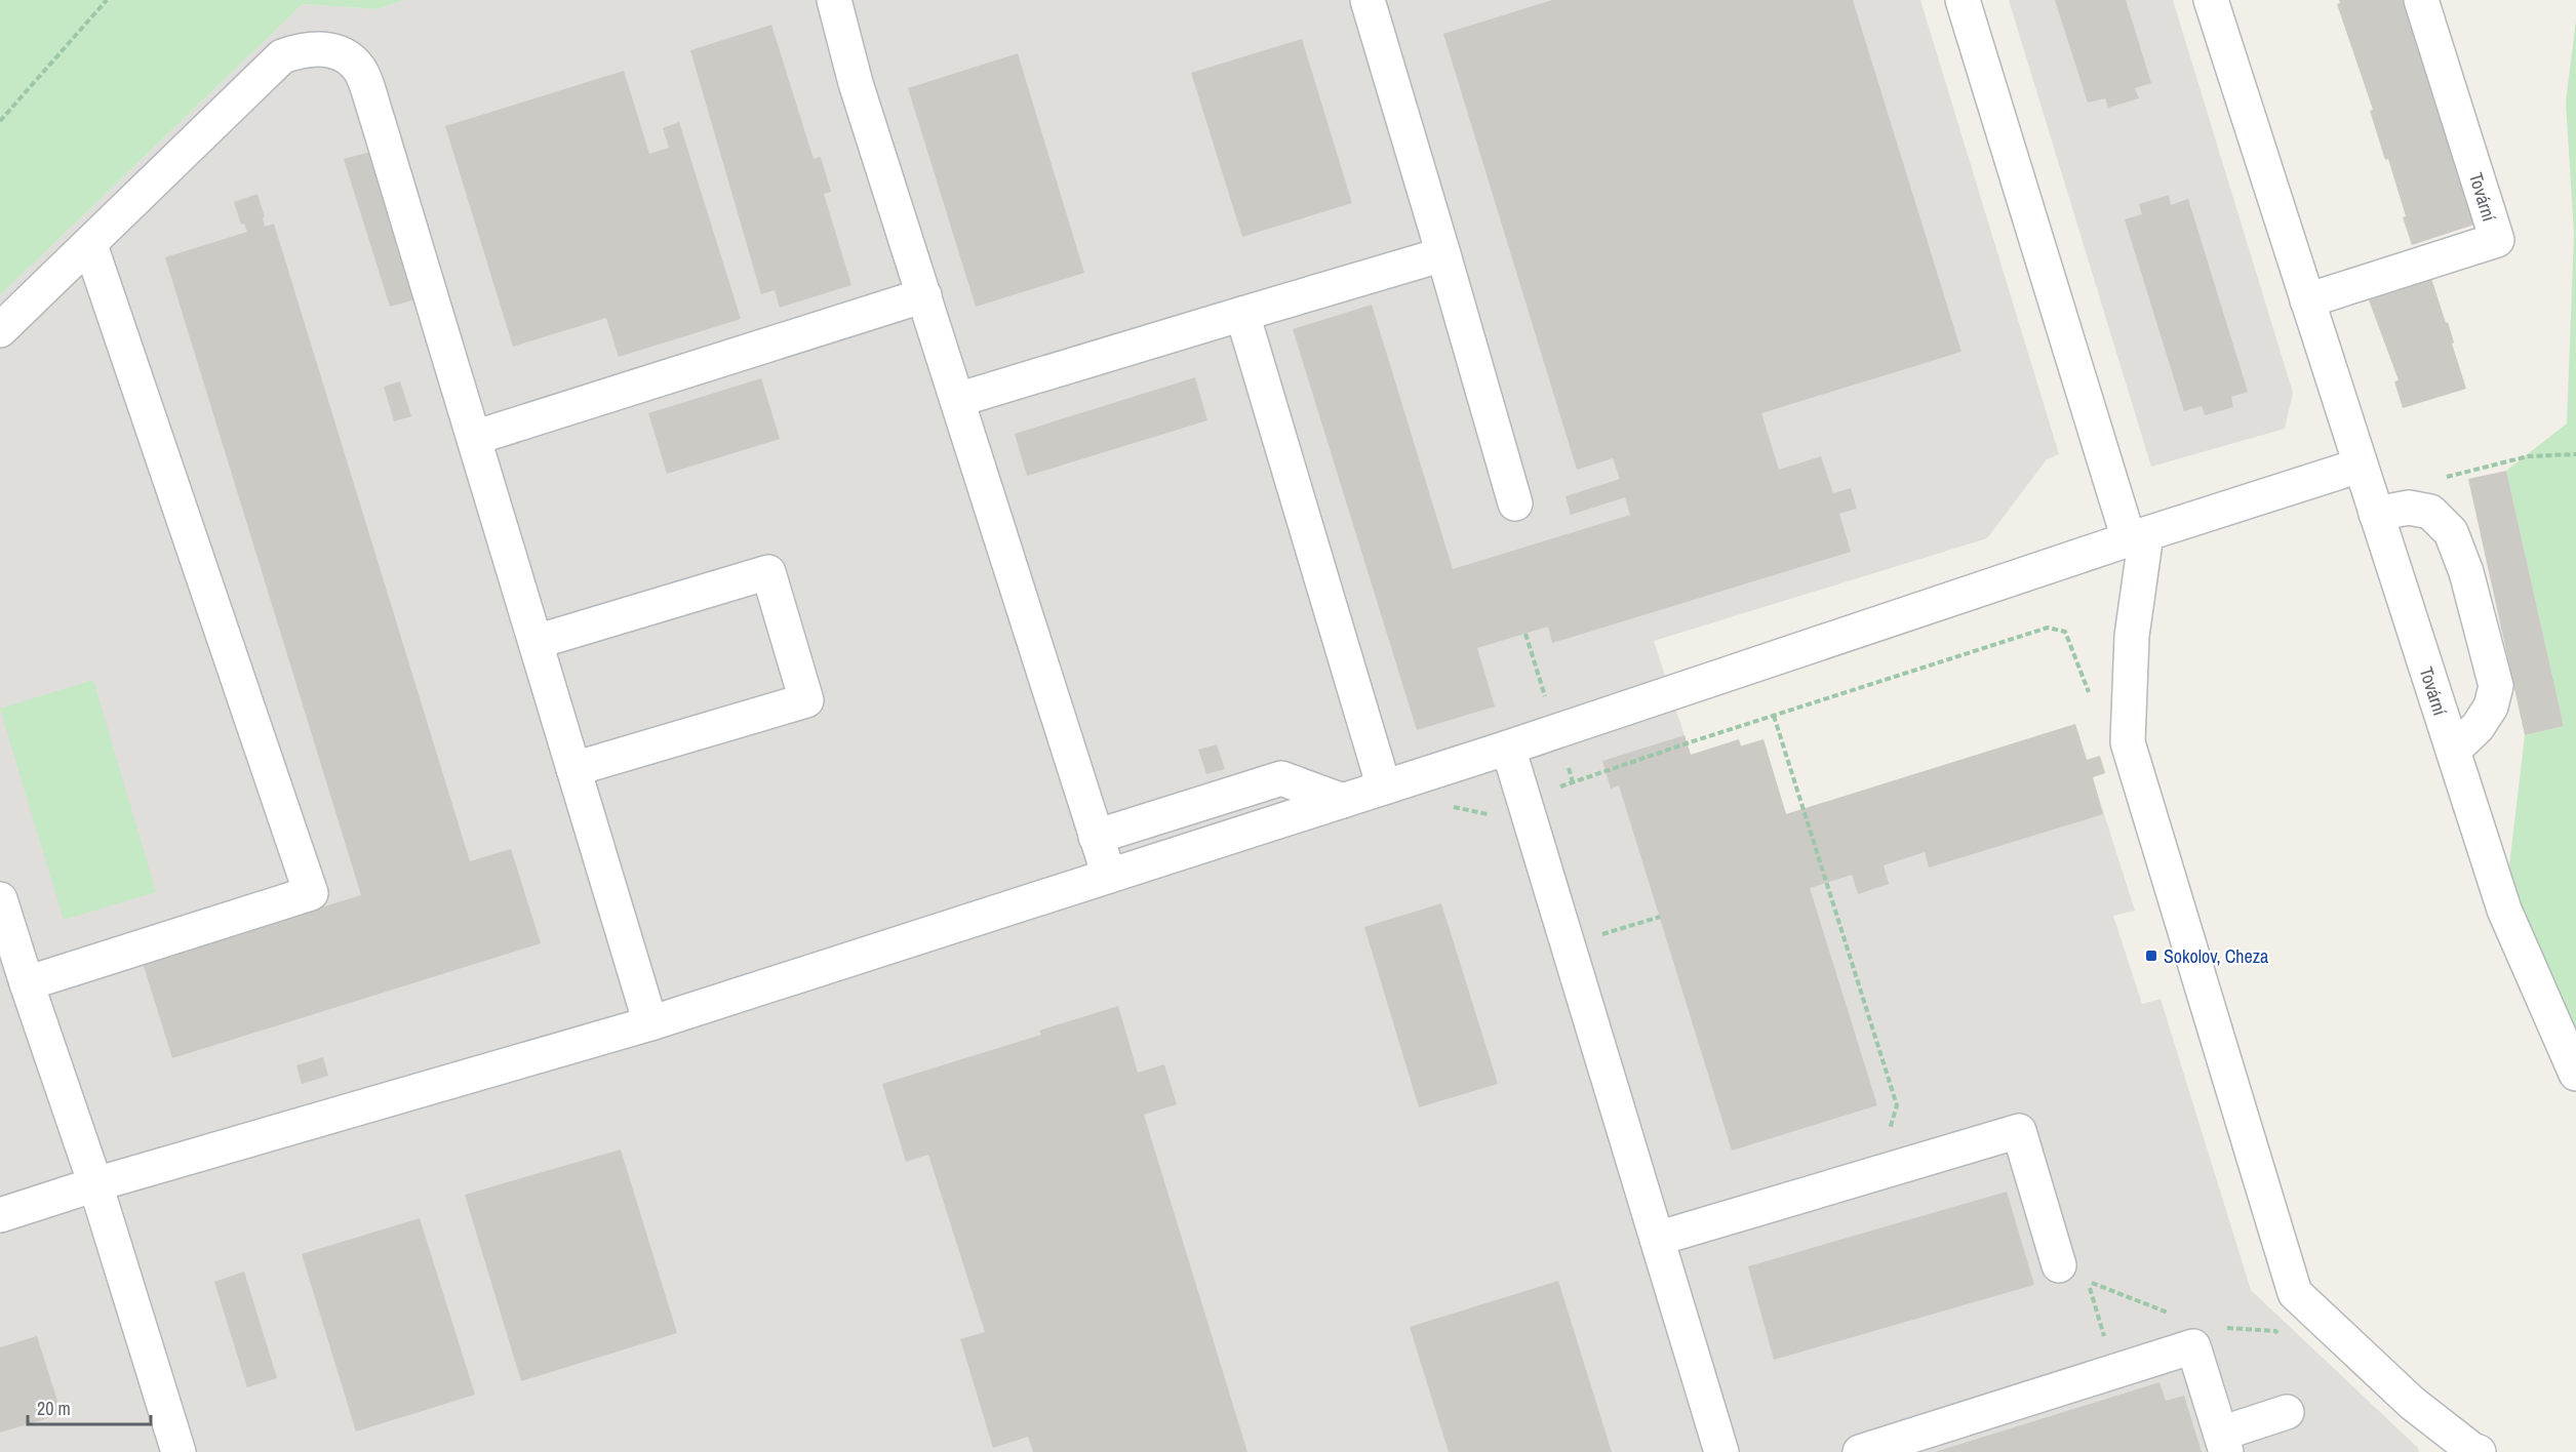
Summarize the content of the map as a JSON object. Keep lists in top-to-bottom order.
{
  "streets": {
    "street": ["Tovární"]
  },
  "places": {
    "transit": ["Sokolov, Cheza"]
  },
  "scale_bar": "20 m"
}
